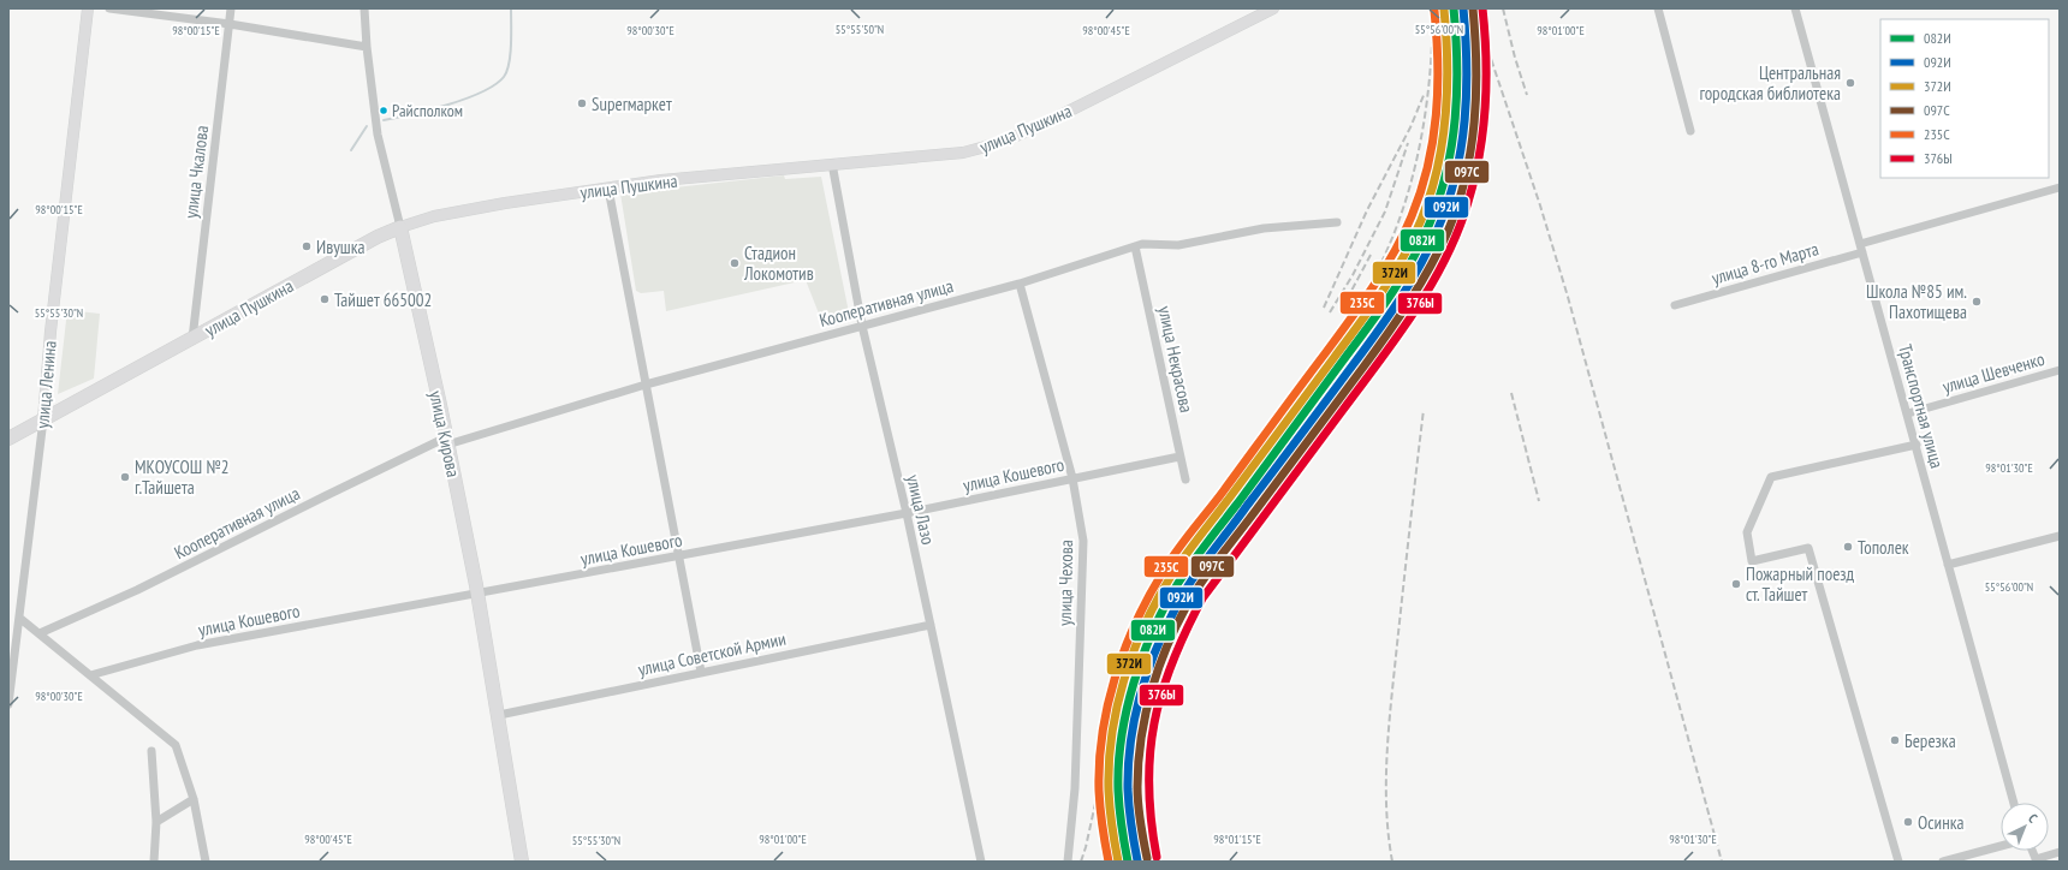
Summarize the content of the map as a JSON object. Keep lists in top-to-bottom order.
{
  "streets": {
    "main road": ["улица Пушкина", "улица Ленина", "улица Кирова"],
    "street": [
      "улица Чкалова",
      "улица 8-го Марта",
      "Кооперативная улица",
      "улица Некрасова",
      "улица Шевченко",
      "Транспортная улица",
      "улица Кошевого",
      "улица Лазо",
      "улица Чехова",
      "улица Советской Армии"
    ]
  },
  "crossings": [
    ["улица Пушкина", "улица Чкалова"],
    ["улица Пушкина", "улица Ленина"],
    ["улица Пушкина", "улица Кирова"],
    ["улица Пушкина", "улица Лазо"],
    ["улица 8-го Марта", "Транспортная улица"],
    ["Кооперативная улица", "улица Некрасова"],
    ["Кооперативная улица", "улица Кирова"],
    ["Кооперативная улица", "улица Лазо"],
    ["Кооперативная улица", "улица Чехова"],
    ["улица Некрасова", "улица Кошевого"],
    ["улица Шевченко", "Транспортная улица"],
    ["улица Кирова", "улица Кошевого"],
    ["улица Кирова", "улица Советской Армии"],
    ["улица Кошевого", "улица Лазо"],
    ["улица Кошевого", "улица Чехова"],
    ["улица Лазо", "улица Советской Армии"]
  ],
  "places": [
    "Центральная городская библиотека",
    "Superмаркет",
    "Райсполком",
    "Ивушка",
    "Стадион Локомотив",
    "Тайшет 665002",
    "Школа №85 им. Пахотищева",
    "МКОУСОШ №2 г.Тайшета",
    "Тополек",
    "Пожарный поезд ст. Тайшет",
    "Березка",
    "Осинка"
  ],
  "lines": [
    "transit line 082И",
    "transit line 092И",
    "transit line 097С",
    "transit line 376Ы",
    "transit line 372И",
    "transit line 235С"
  ],
  "legend": [
    "082И",
    "092И",
    "372И",
    "097С",
    "235С",
    "376Ы"
  ],
  "north": "top right",
  "coordinates": [
    "55°55'50\"N",
    "55°56'00\"N",
    "98°00'15\"E",
    "98°00'45\"E",
    "98°01'00\"E",
    "98°00'30\"E",
    "55°55'30\"N",
    "98°01'30\"E",
    "98°01'15\"E"
  ]
}
